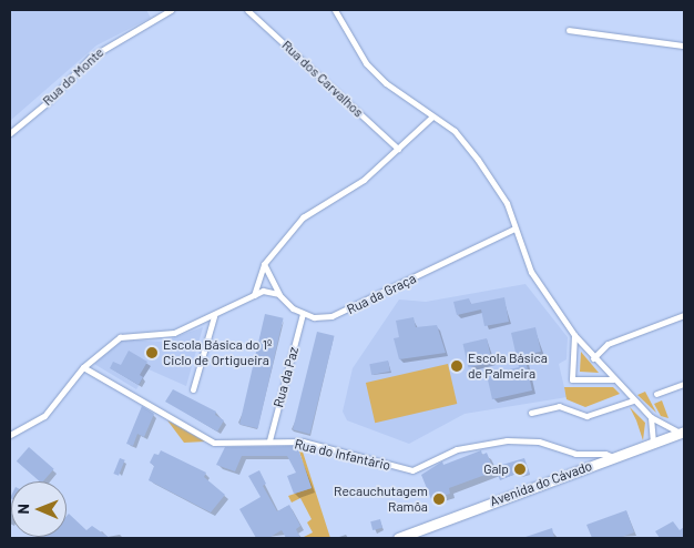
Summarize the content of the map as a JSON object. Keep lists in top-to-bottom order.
{
  "streets": {
    "main road": ["Avenida do Cávado"],
    "street": [
      "Rua do Monte",
      "Rua dos Carvalhos",
      "Rua da Graça",
      "Rua da Paz",
      "Rua do Infantário"
    ]
  },
  "crossings": [
    ["Rua da Graça", "Rua da Paz"],
    ["Rua da Paz", "Rua do Infantário"],
    ["Rua do Infantário", "Avenida do Cávado"]
  ],
  "places": [
    "Escola Básica do 1º Ciclo de Ortigueira",
    "Escola Básica de Palmeira",
    "Galp",
    "Recauchutagem Ramôa"
  ],
  "north": "left"
}
